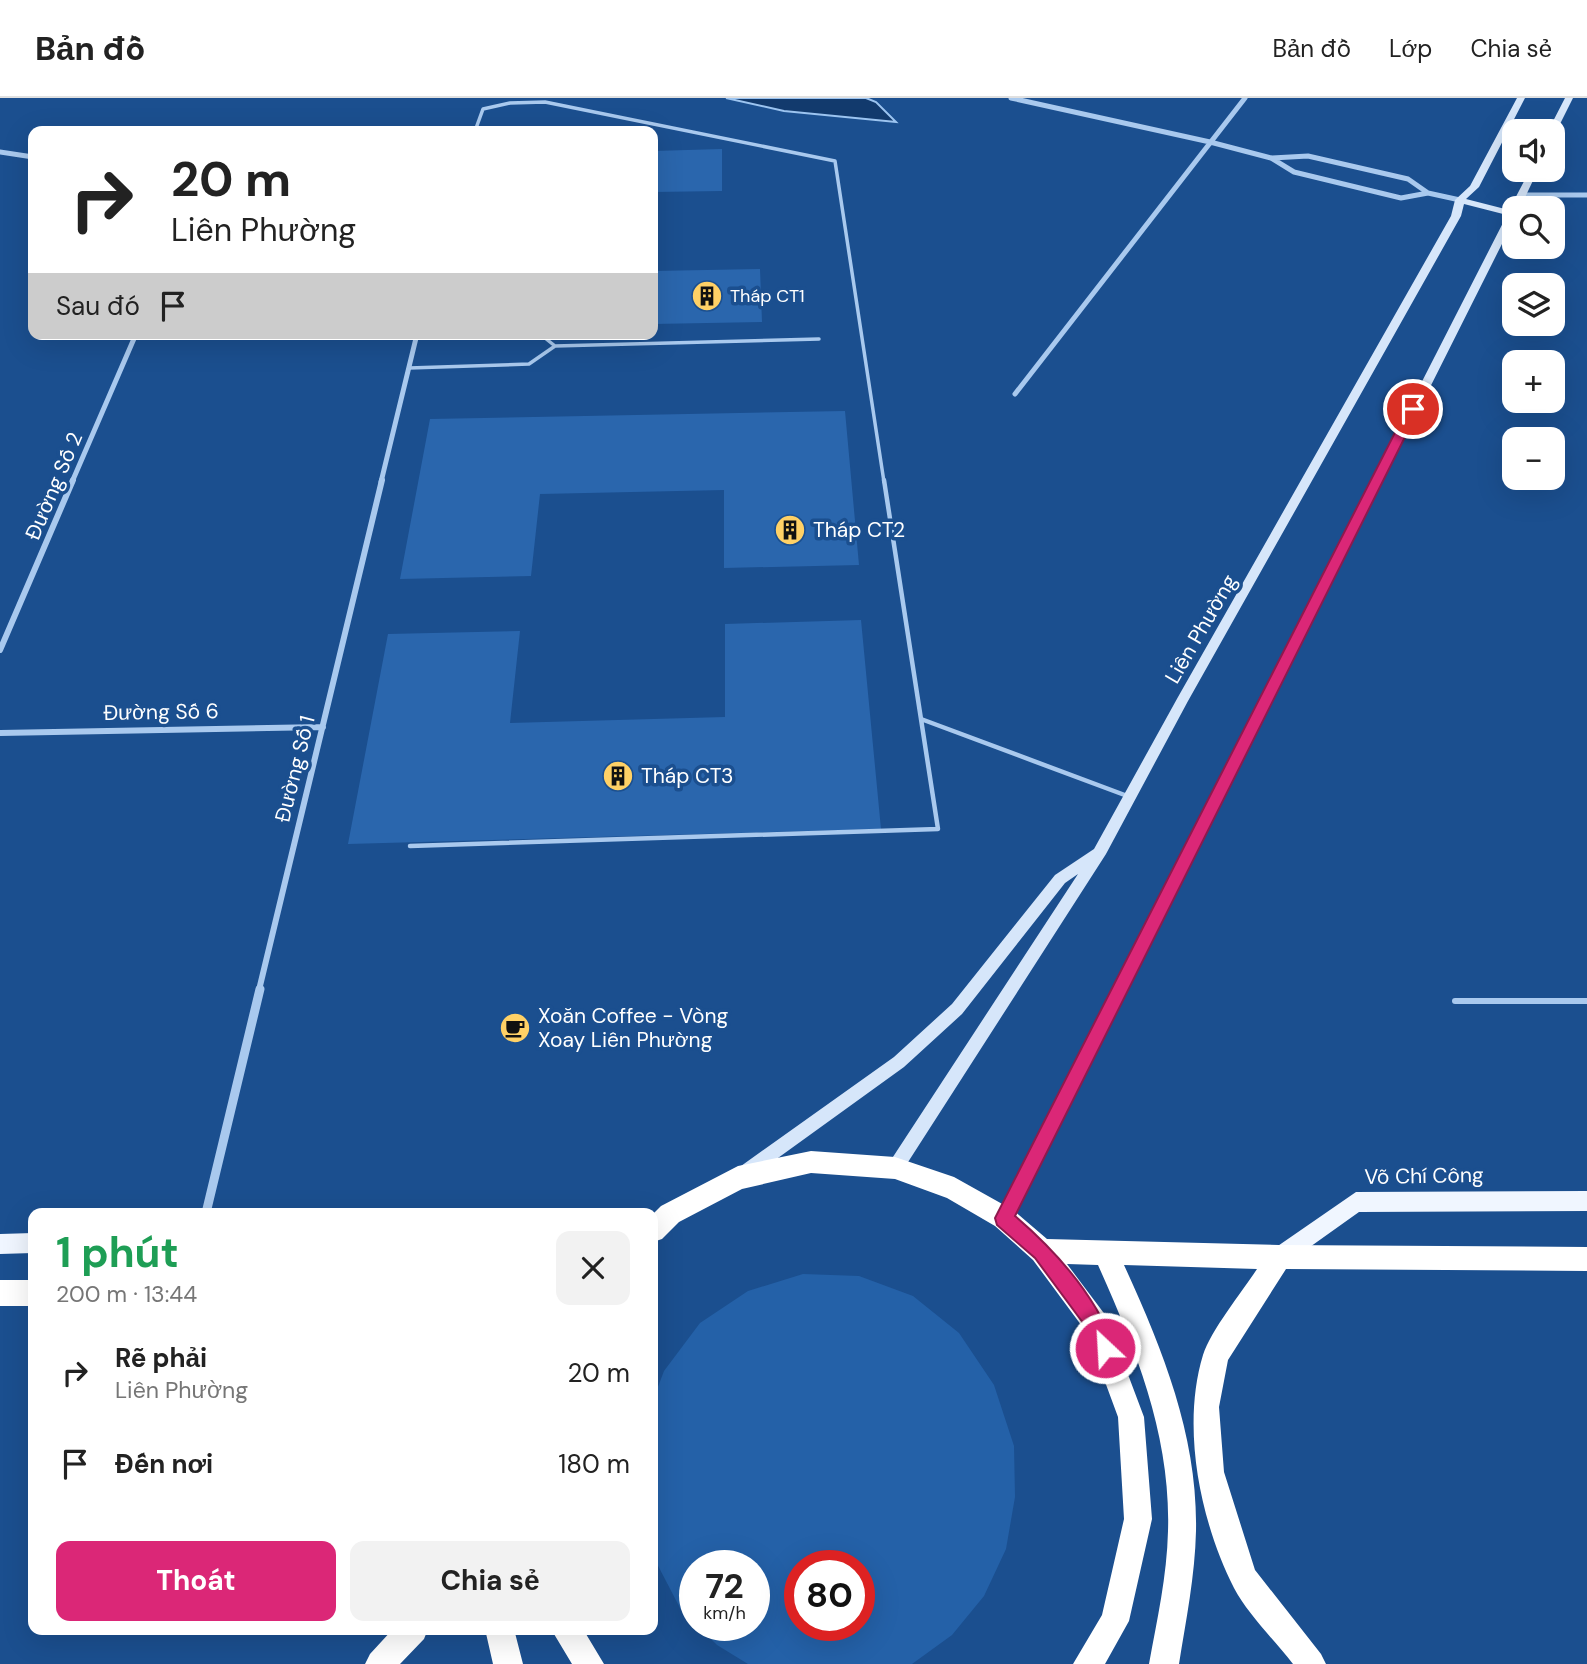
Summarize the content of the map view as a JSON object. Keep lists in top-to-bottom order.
{
  "streets": {
    "main road": ["Võ Chí Công"],
    "street": [
      "Đường Số 2",
      "Liên Phường",
      "Đường Số 6",
      "Đường Số 1"
    ]
  },
  "crossings": [
    ["Đường Số 6", "Đường Số 1"]
  ],
  "places": {
    "building": ["Tháp CT1", "Tháp CT2", "Tháp CT3"],
    "cafe": ["Xoăn Coffee - Vòng Xoay Liên Phường"]
  },
  "page": {
    "header": "Bản đồ",
    "nav": ["Bản đồ", "Lớp", "Chia sẻ"],
    "map_buttons": ["+", "−"],
    "turn": ["20 m", "Liên Phường"],
    "then": "Sau đó",
    "heading": ["1 phút", "200 m · 13:44"],
    "list": [
      {
        "name": "Rẽ phải",
        "note": "Liên Phường",
        "value": "20 m"
      },
      {
        "name": "Đến nơi",
        "value": "180 m"
      }
    ],
    "buttons": ["Thoát", "Chia sẻ"],
    "speed": "72 km/h",
    "limit": "80"
  }
}
